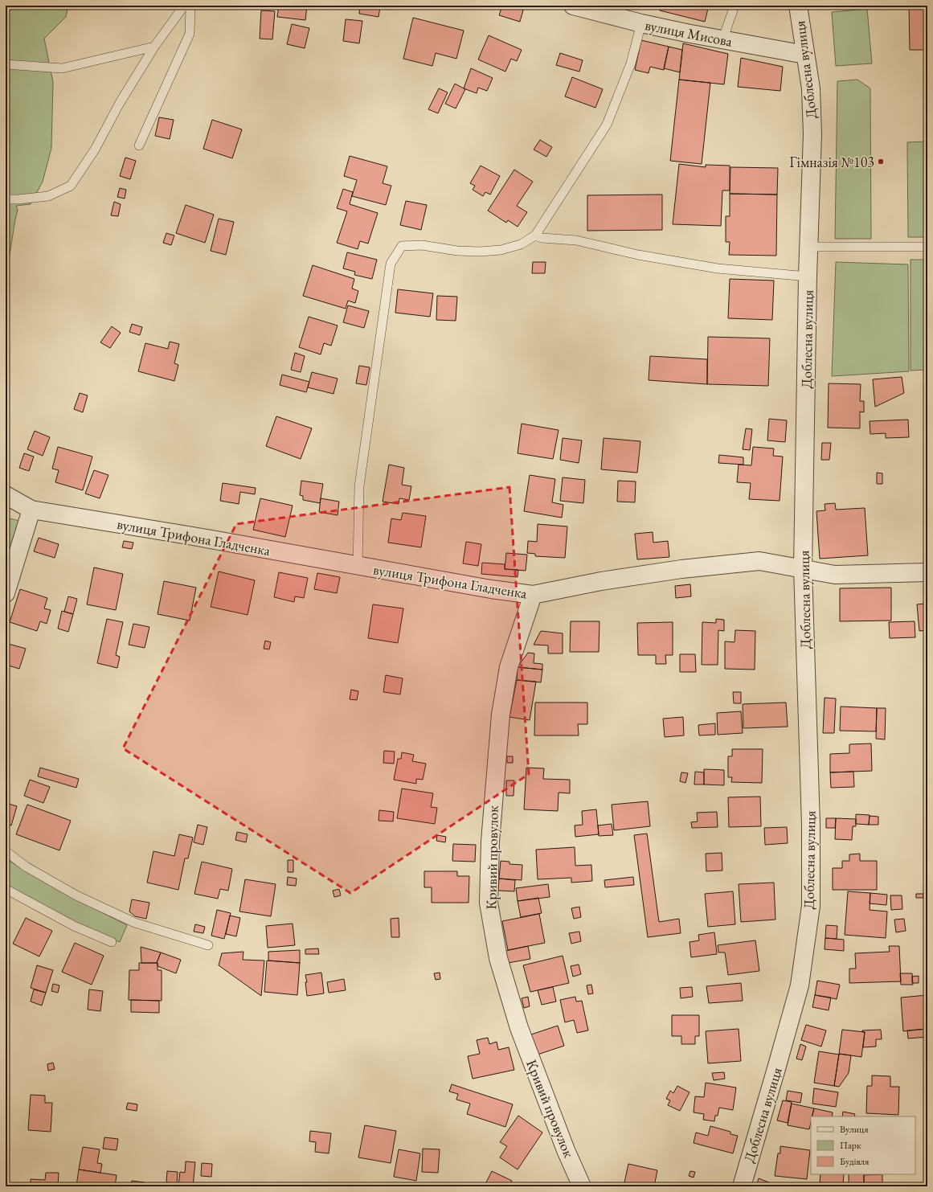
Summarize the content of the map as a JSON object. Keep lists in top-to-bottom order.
{
  "streets": {
    "street": [
      "вулиця Мисова",
      "Доблесна вулиця",
      "вулиця Трифона Гладченка",
      "Кривий провулок"
    ]
  },
  "crossings": [
    ["вулиця Мисова", "Доблесна вулиця"],
    ["Доблесна вулиця", "вулиця Трифона Гладченка"],
    ["вулиця Трифона Гладченка", "Кривий провулок"]
  ],
  "places": ["Гімназія №103"],
  "legend": ["Вулиця", "Парк", "Будівля"]
}
